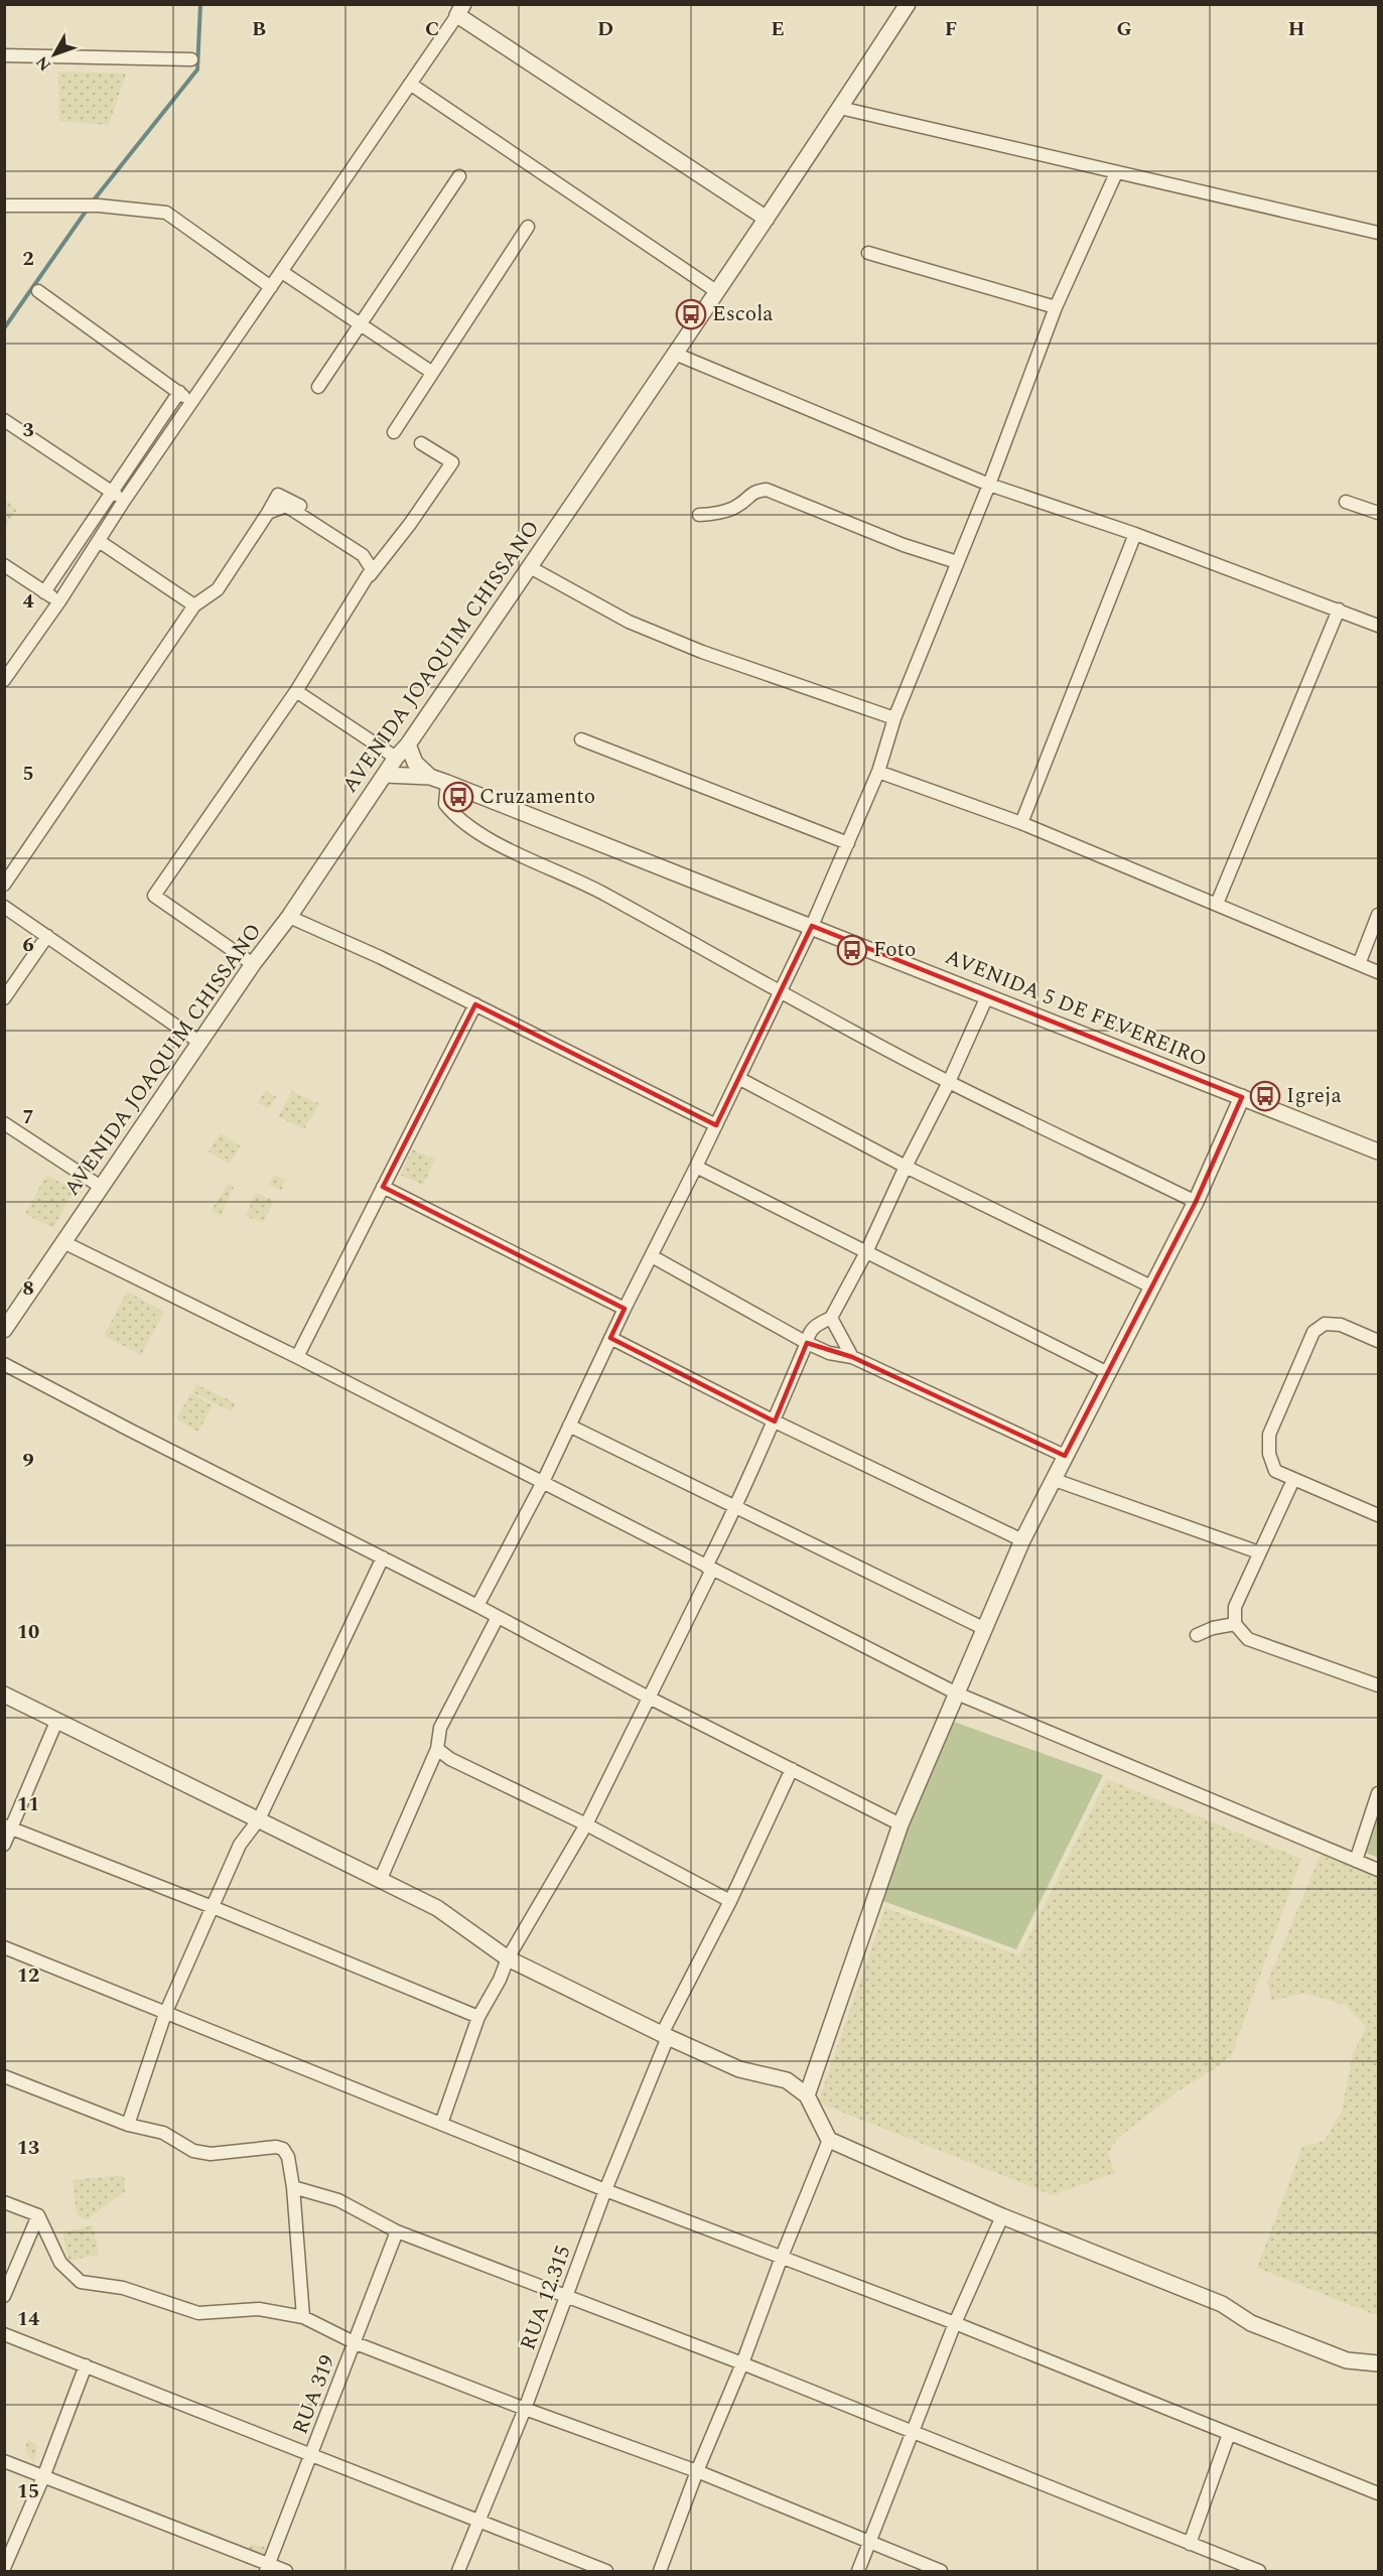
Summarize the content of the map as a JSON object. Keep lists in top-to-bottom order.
{
  "streets": {
    "street": [
      "AVENIDA JOAQUIM CHISSANO",
      "AVENIDA 5 DE FEVEREIRO",
      "RUA 12.315",
      "RUA 319"
    ]
  },
  "crossings": [
    ["AVENIDA JOAQUIM CHISSANO", "AVENIDA 5 DE FEVEREIRO"]
  ],
  "places": {
    "bus stop": [
      "Escola",
      "Cruzamento",
      "Foto",
      "Igreja"
    ]
  },
  "north": "bottom left",
  "grid": {
    "columns": [
      "B",
      "C",
      "D",
      "E",
      "F",
      "G",
      "H"
    ],
    "rows": [
      "2",
      "3",
      "4",
      "5",
      "6",
      "7",
      "8",
      "9",
      "10",
      "11",
      "12",
      "13",
      "14",
      "15"
    ]
  }
}
